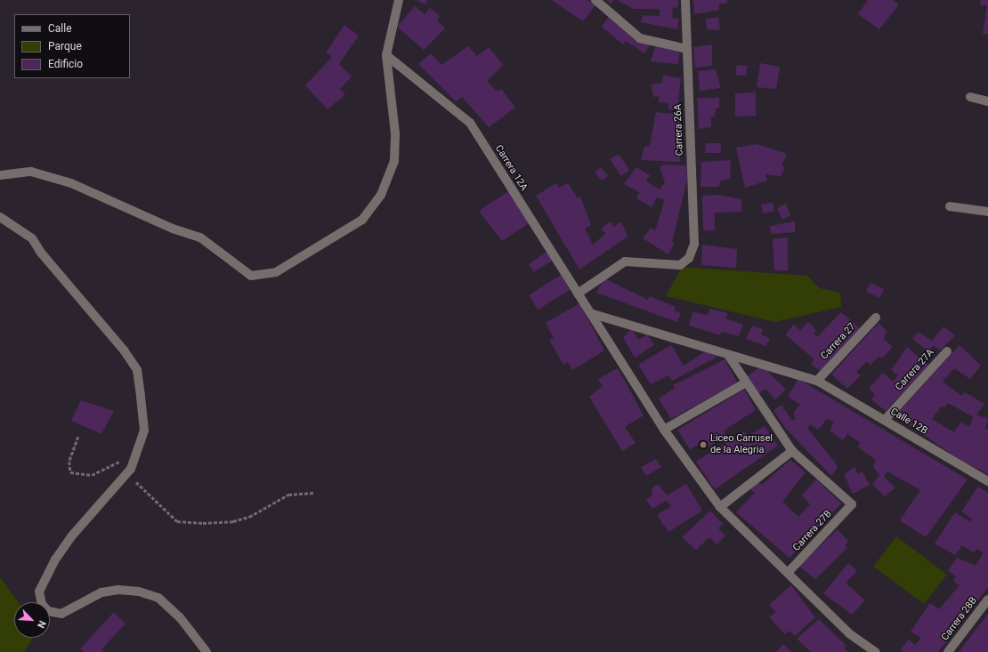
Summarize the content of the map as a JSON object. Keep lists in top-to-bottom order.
{
  "streets": {
    "street": [
      "Carrera 26A",
      "Carrera 12A",
      "Carrera 27",
      "Carrera 27A",
      "Calle 12B",
      "Carrera 27B",
      "Carrera 28B"
    ]
  },
  "crossings": [
    ["Carrera 26A", "Carrera 12A"],
    ["Carrera 12A", "Calle 12B"],
    ["Carrera 12A", "Carrera 27B"],
    ["Carrera 27", "Calle 12B"],
    ["Carrera 27A", "Calle 12B"]
  ],
  "places": ["Liceo Carrusel de la Alegria"],
  "legend": ["Calle", "Parque", "Edificio"],
  "north": "bottom right"
}
